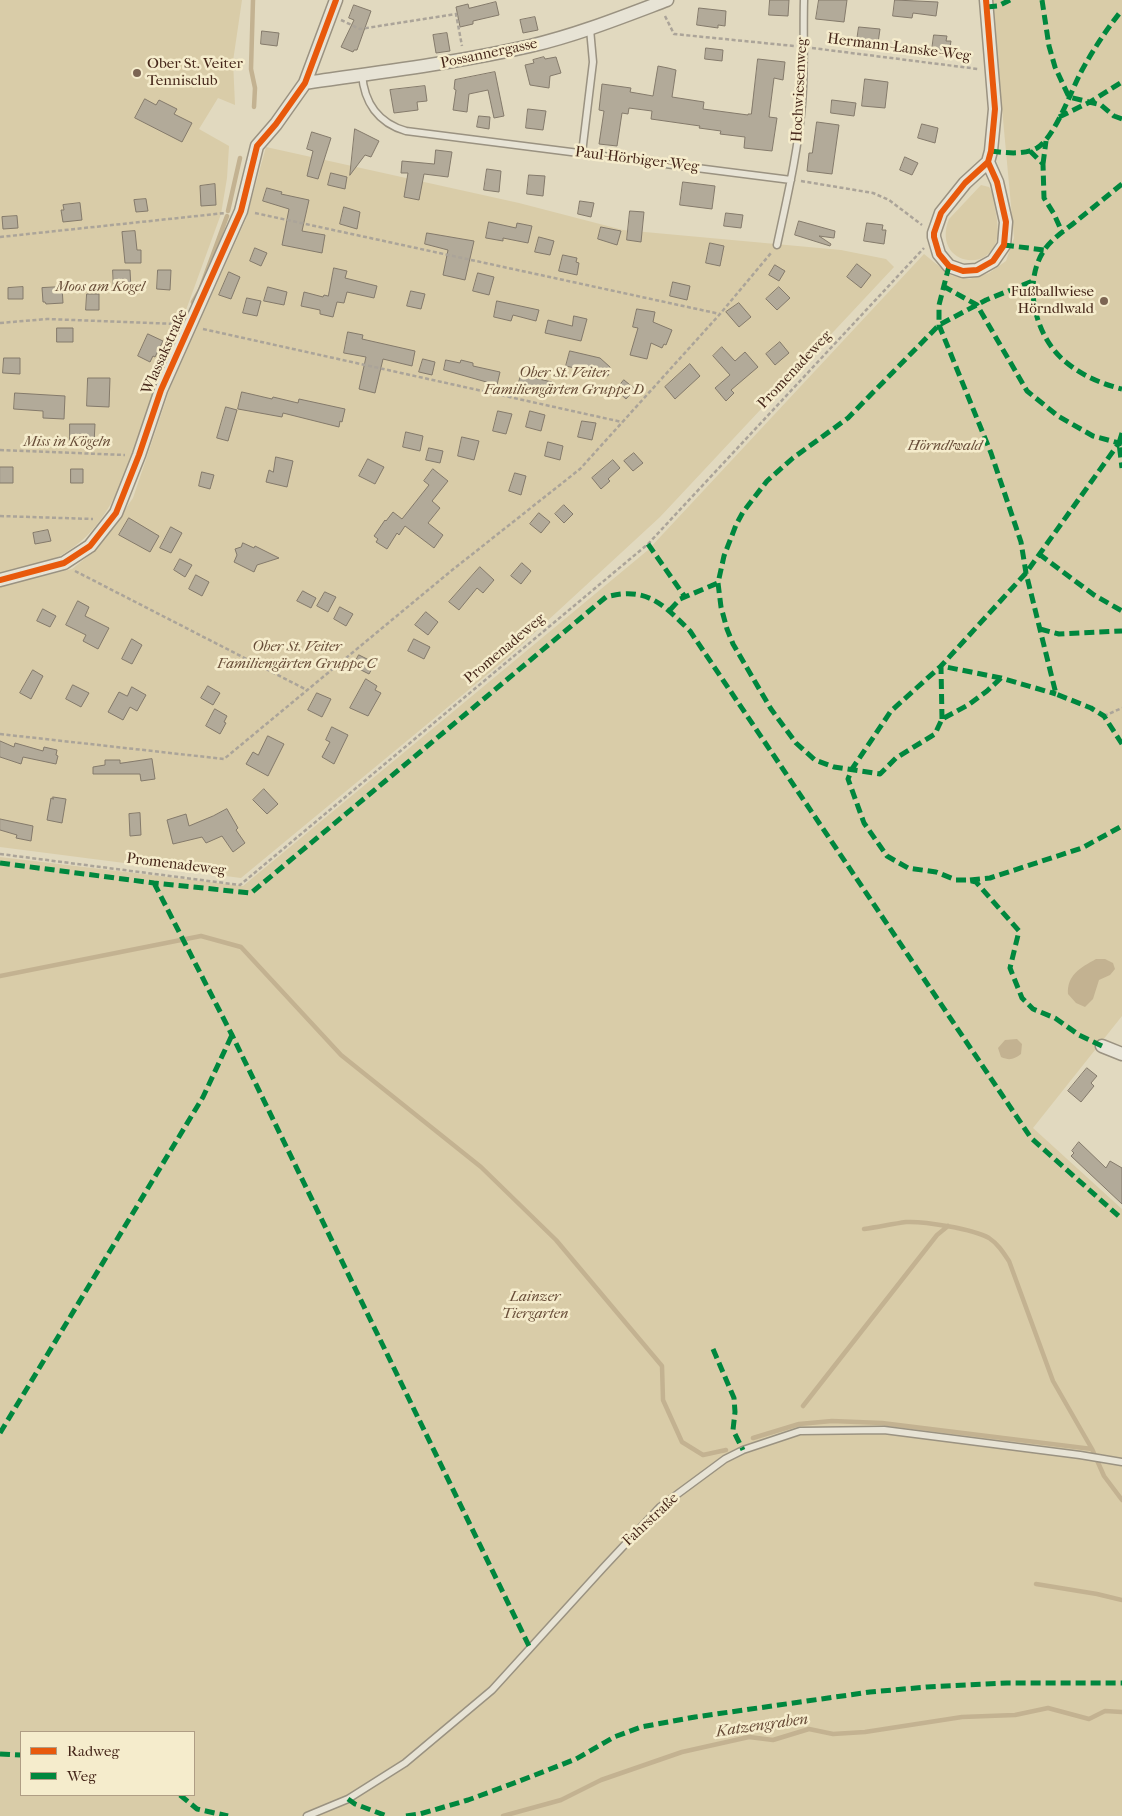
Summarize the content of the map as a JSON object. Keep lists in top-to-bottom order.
{
  "streets": {
    "street": ["Possannergasse", "Wlassakstraße"],
    "lane": ["Hochwiesenweg", "Paul-Hörbiger-Weg", "Fahrstraße"],
    "path": ["Hermann-Lanske-Weg", "Promenadeweg"]
  },
  "crossings": [
    ["Hermann-Lanske-Weg", "Possannergasse"],
    ["Hermann-Lanske-Weg", "Hochwiesenweg"],
    ["Possannergasse", "Paul-Hörbiger-Weg"],
    ["Possannergasse", "Wlassakstraße"],
    ["Hochwiesenweg", "Paul-Hörbiger-Weg"]
  ],
  "water": ["Katzengraben"],
  "parks": [
    "Moos am Kogel",
    "Ober St. Veiter Familiengärten Gruppe D",
    "Miss in Kögeln",
    "Hörndlwald",
    "Ober St. Veiter Familiengärten Gruppe C",
    "Lainzer Tiergarten"
  ],
  "places": ["Ober St. Veiter Tennisclub", "Fußballwiese Hörndlwald"],
  "legend": ["Radweg", "Weg"]
}
